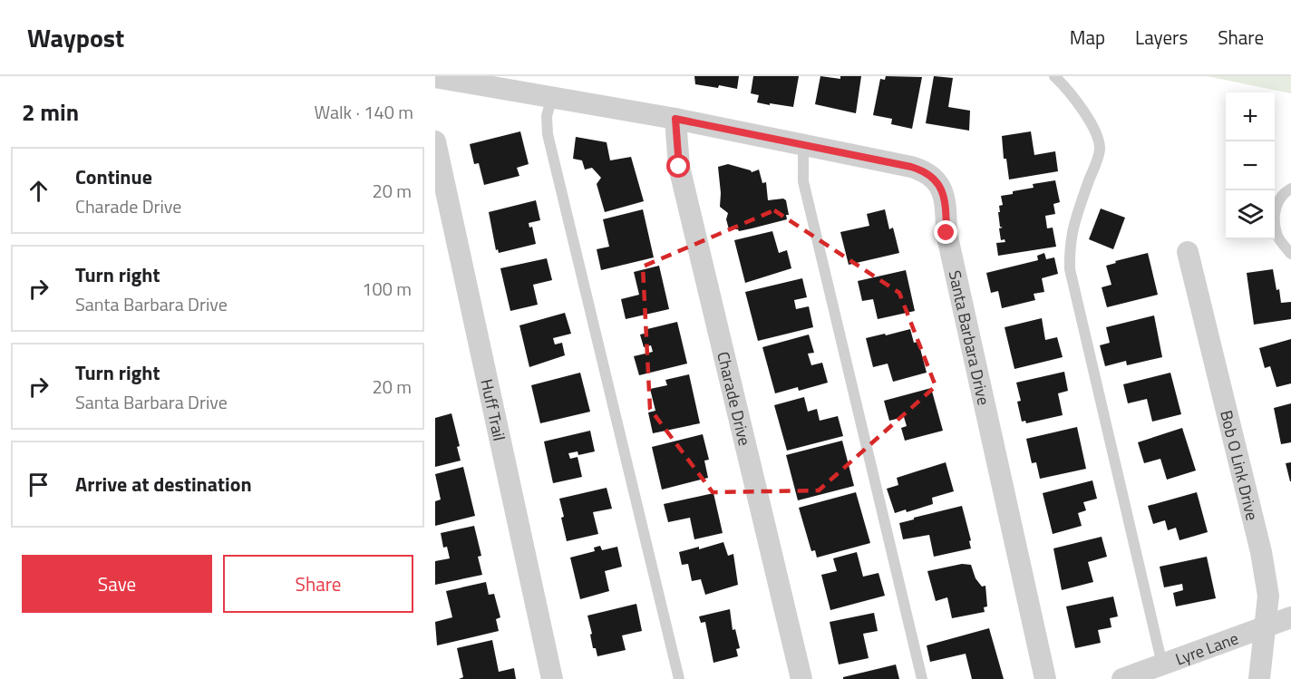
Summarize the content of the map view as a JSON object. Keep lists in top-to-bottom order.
{
  "streets": {
    "street": [
      "Santa Barbara Drive",
      "Charade Drive",
      "Huff Trail",
      "Bob O Link Drive",
      "Lyre Lane"
    ]
  },
  "crossings": [
    ["Santa Barbara Drive", "Charade Drive"],
    ["Bob O Link Drive", "Lyre Lane"]
  ],
  "page": {
    "header": "Waypost",
    "nav": ["Map", "Layers", "Share"],
    "heading": ["2 min", "Walk · 140 m"],
    "map_buttons": ["+", "−"],
    "list": [
      ["Continue", "Charade Drive", "20 m"],
      ["Turn right", "Santa Barbara Drive", "100 m"],
      ["Turn right", "Santa Barbara Drive", "20 m"],
      "Arrive at destination"
    ],
    "buttons": ["Save", "Share"]
  }
}
